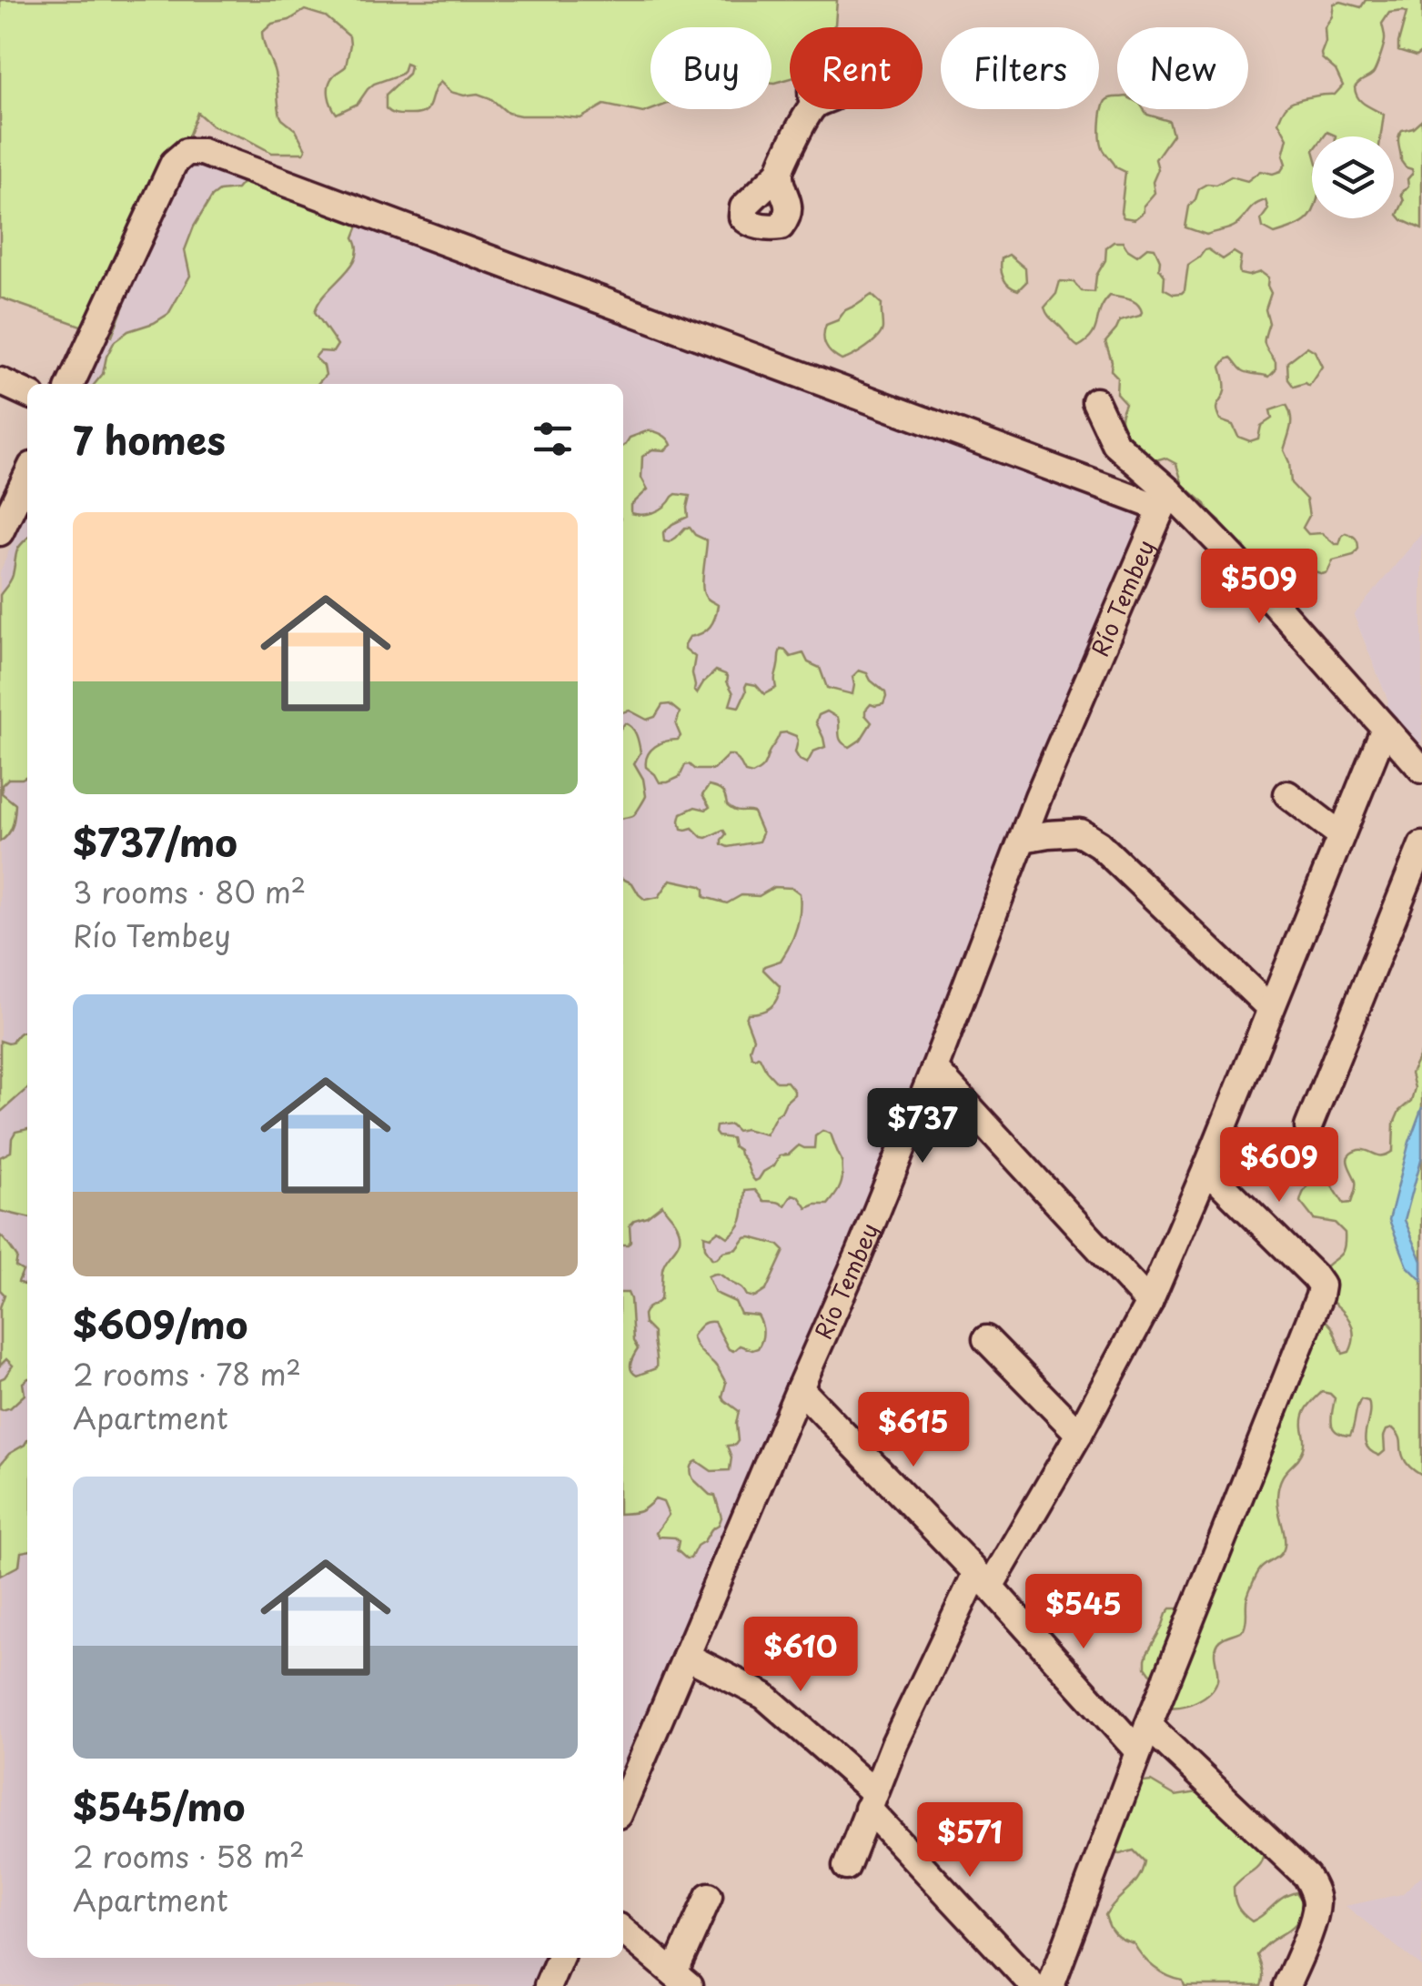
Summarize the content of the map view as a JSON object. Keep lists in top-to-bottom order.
{
  "streets": {
    "street": ["Río Tembey"]
  },
  "page": {
    "chip": [
      "Buy",
      "Rent",
      "Filters",
      "New"
    ],
    "heading": "7 homes",
    "list": [
      {
        "name": "$737/mo",
        "note": "3 rooms · 80 m² · Río Tembey"
      },
      {
        "name": "$609/mo",
        "note": "2 rooms · 78 m² · Apartment"
      },
      {
        "name": "$545/mo",
        "note": "2 rooms · 58 m² · Apartment"
      }
    ],
    "price": [
      "$509",
      "$737",
      "$609",
      "$615",
      "$545",
      "$610",
      "$571"
    ]
  }
}
